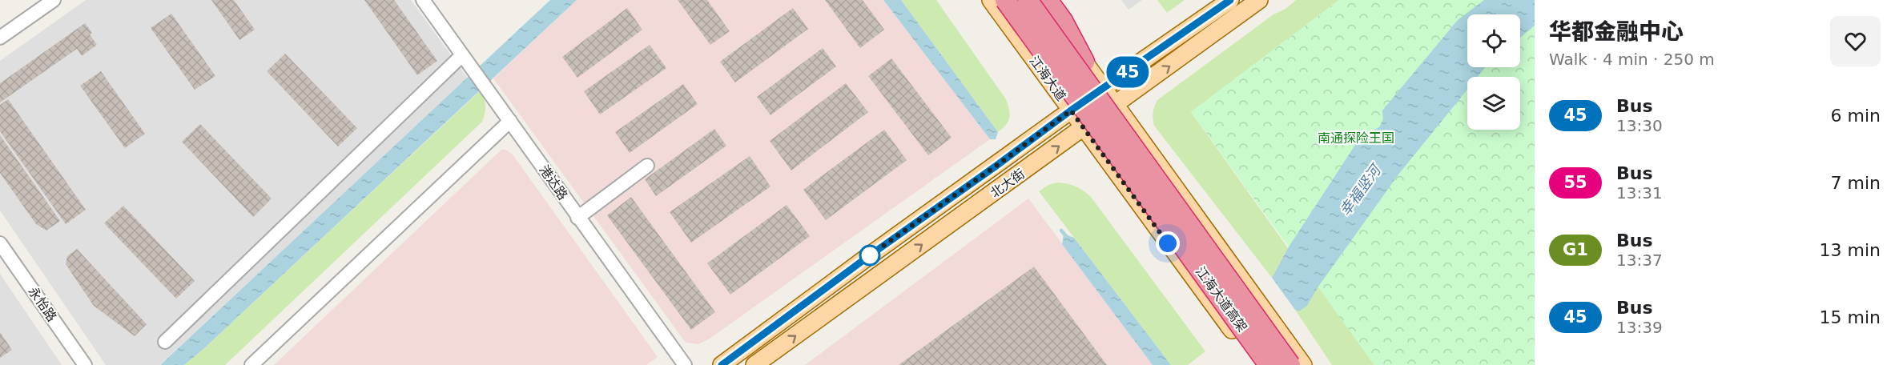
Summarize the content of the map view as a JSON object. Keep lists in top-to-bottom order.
{
  "streets": {
    "highway": ["江海大道高架"],
    "main road": ["江海大道", "北大街"],
    "street": ["港达路", "永怡路"]
  },
  "crossings": [
    ["江海大道", "北大街"]
  ],
  "water": ["幸福竖河"],
  "parks": ["南通探险王国"],
  "lines": ["bus line 45"],
  "page": {
    "on_map": "45",
    "heading": ["华都金融中心", "Walk · 4 min · 250 m"],
    "list": [
      {
        "mark": "45",
        "name": "Bus",
        "note": "13:30",
        "value": "6 min"
      },
      {
        "mark": "55",
        "name": "Bus",
        "note": "13:31",
        "value": "7 min"
      },
      {
        "mark": "G1",
        "name": "Bus",
        "note": "13:37",
        "value": "13 min"
      },
      {
        "mark": "45",
        "name": "Bus",
        "note": "13:39",
        "value": "15 min"
      }
    ]
  }
}
